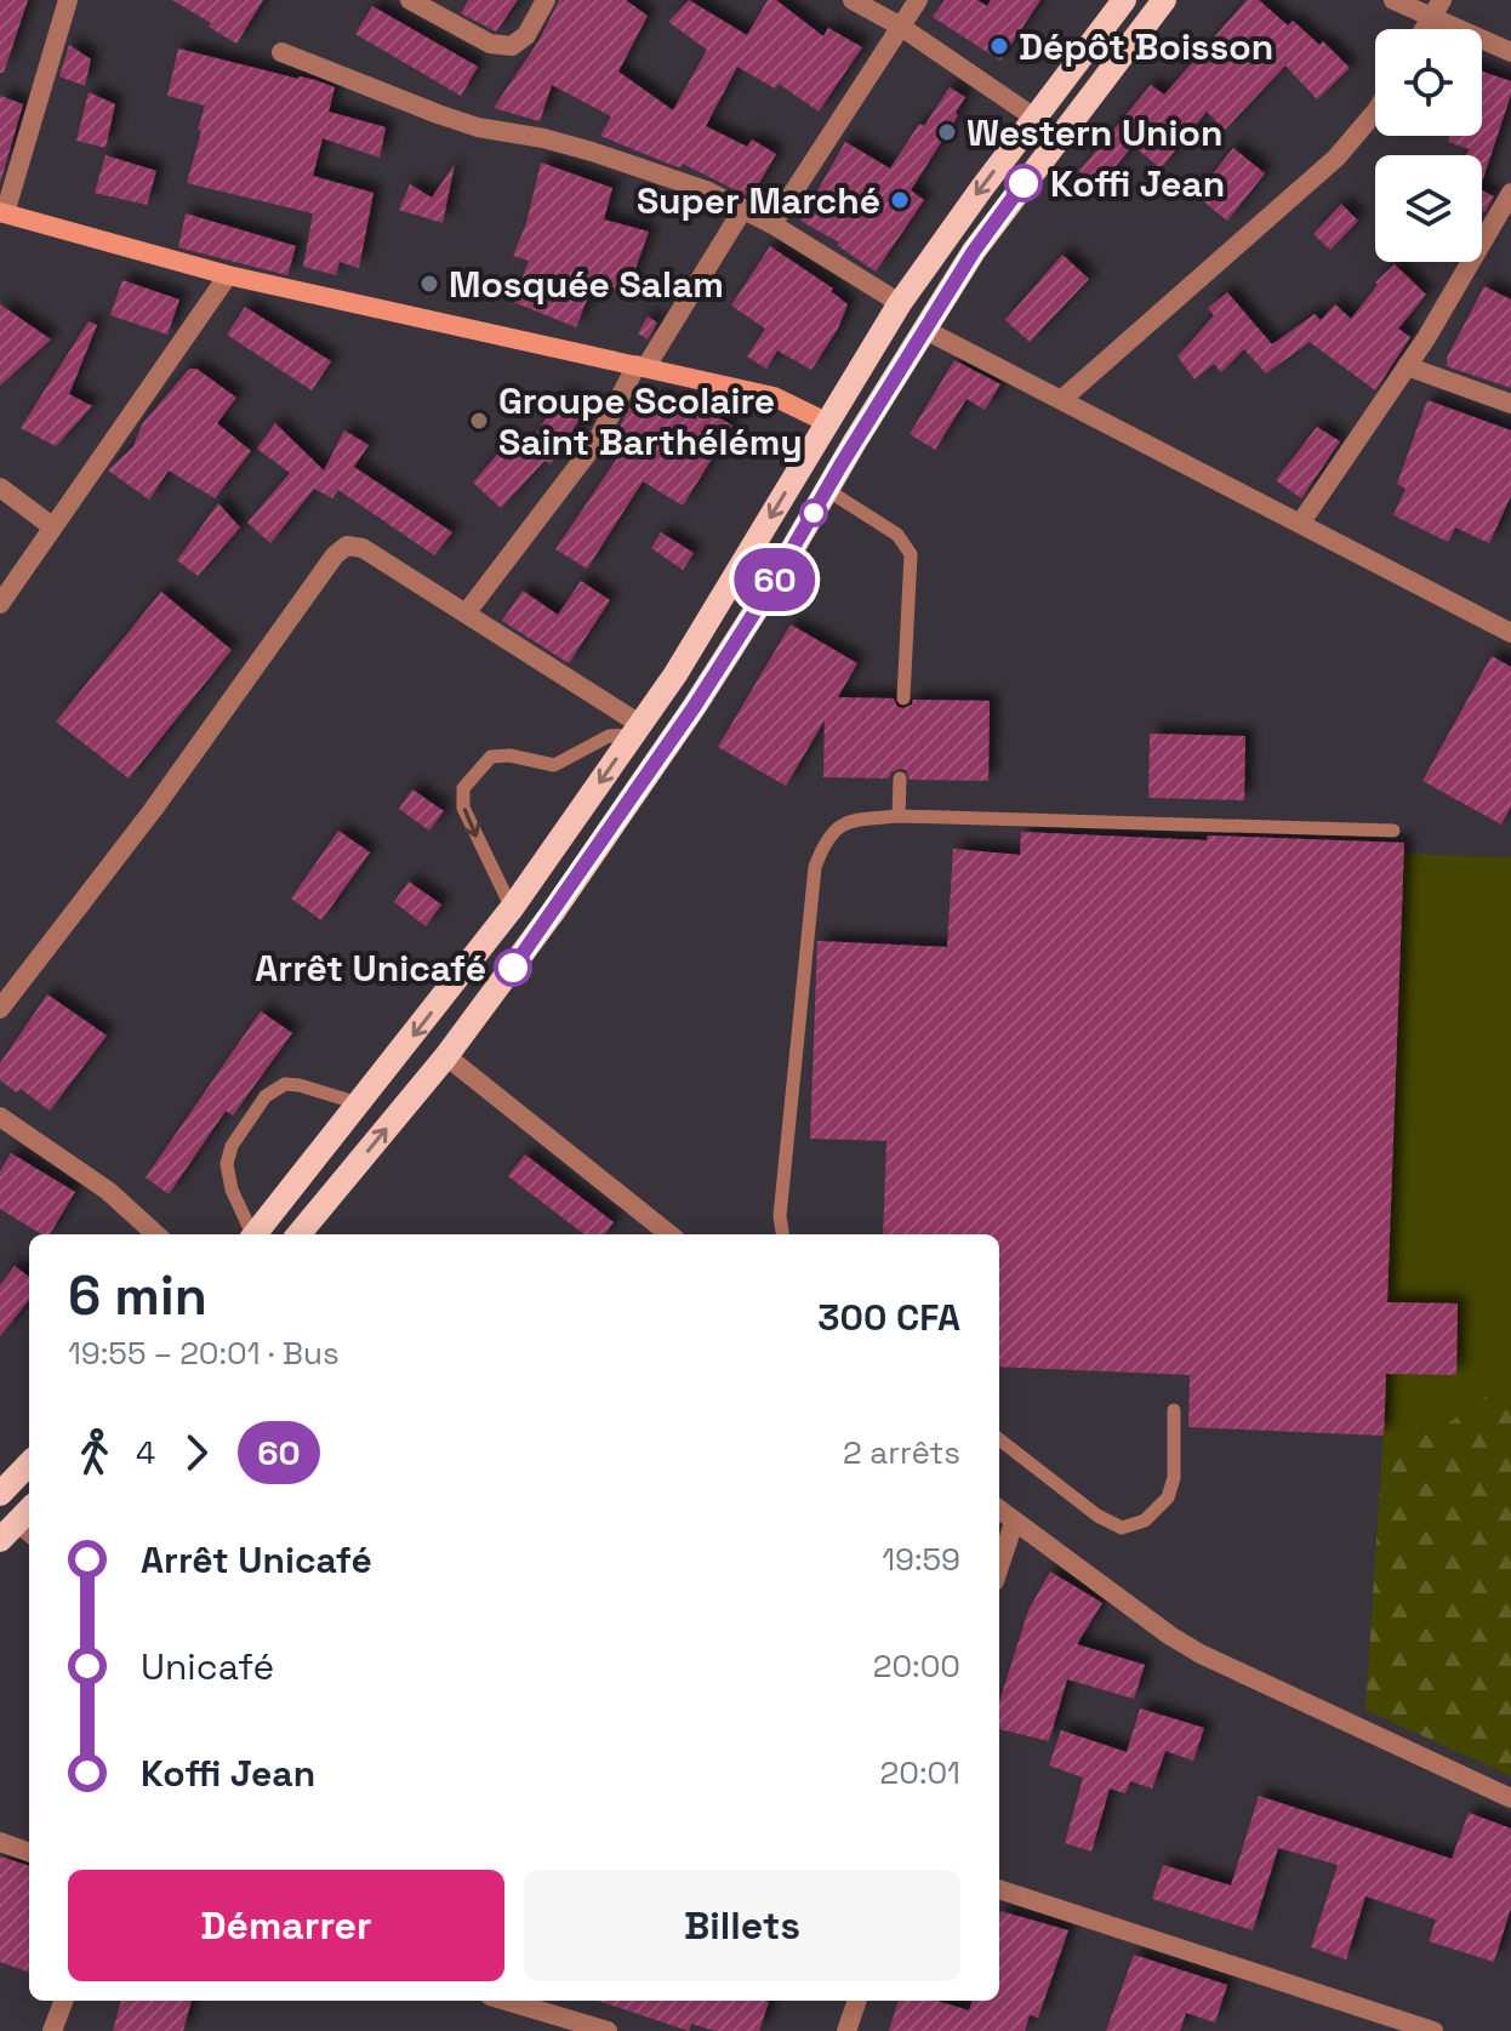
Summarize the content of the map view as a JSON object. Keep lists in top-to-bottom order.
{
  "places": [
    "Dépôt Boisson",
    "Western Union",
    "Koffi Jean",
    "Super Marché",
    "Mosquée Salam",
    "Groupe Scolaire Saint Barthélémy",
    "Arrêt Unicafé"
  ],
  "lines": ["bus line 60"],
  "page": {
    "on_map": "60",
    "heading": ["6 min", "19:55 – 20:01 · Bus", "300 CFA"],
    "legs": ["4", "60", "2 arrêts"],
    "list": [
      {
        "name": "Arrêt Unicafé",
        "value": "19:59"
      },
      {
        "name": "Unicafé",
        "value": "20:00"
      },
      {
        "name": "Koffi Jean",
        "value": "20:01"
      }
    ],
    "buttons": ["Démarrer", "Billets"]
  }
}
